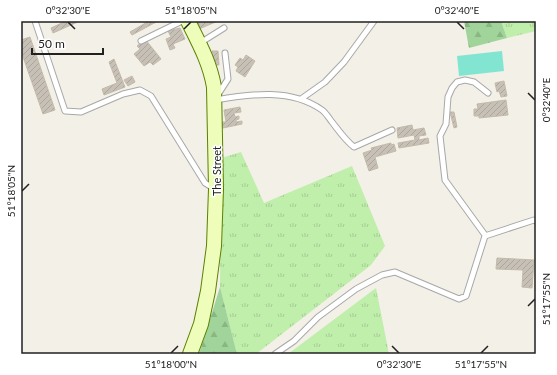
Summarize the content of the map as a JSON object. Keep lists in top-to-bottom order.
{
  "streets": {
    "street": ["The Street"]
  },
  "scale_bar": "50 m",
  "coordinates": [
    "0°32'30\"E",
    "51°18'05\"N",
    "0°32'40\"E",
    "51°17'55\"N",
    "51°18'00\"N"
  ]
}
